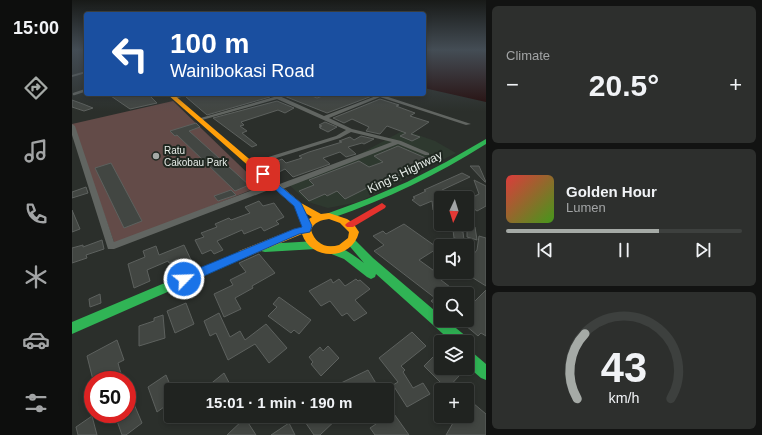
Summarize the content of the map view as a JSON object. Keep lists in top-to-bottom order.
{
  "streets": {
    "main road": ["King's Highway"]
  },
  "places": ["Ratu Cakobau Park"],
  "north": "bottom",
  "page": {
    "tabs": "15:00",
    "tile": "Climate",
    "turn": ["100 m", "Wainibokasi Road"],
    "heat": ["−", "20.5°", "+"],
    "song": ["Golden Hour", "Lumen"],
    "map_buttons": "+",
    "limit": "50",
    "trip": "15:01 · 1 min · 190 m",
    "gauge": ["43", "km/h"]
  }
}
